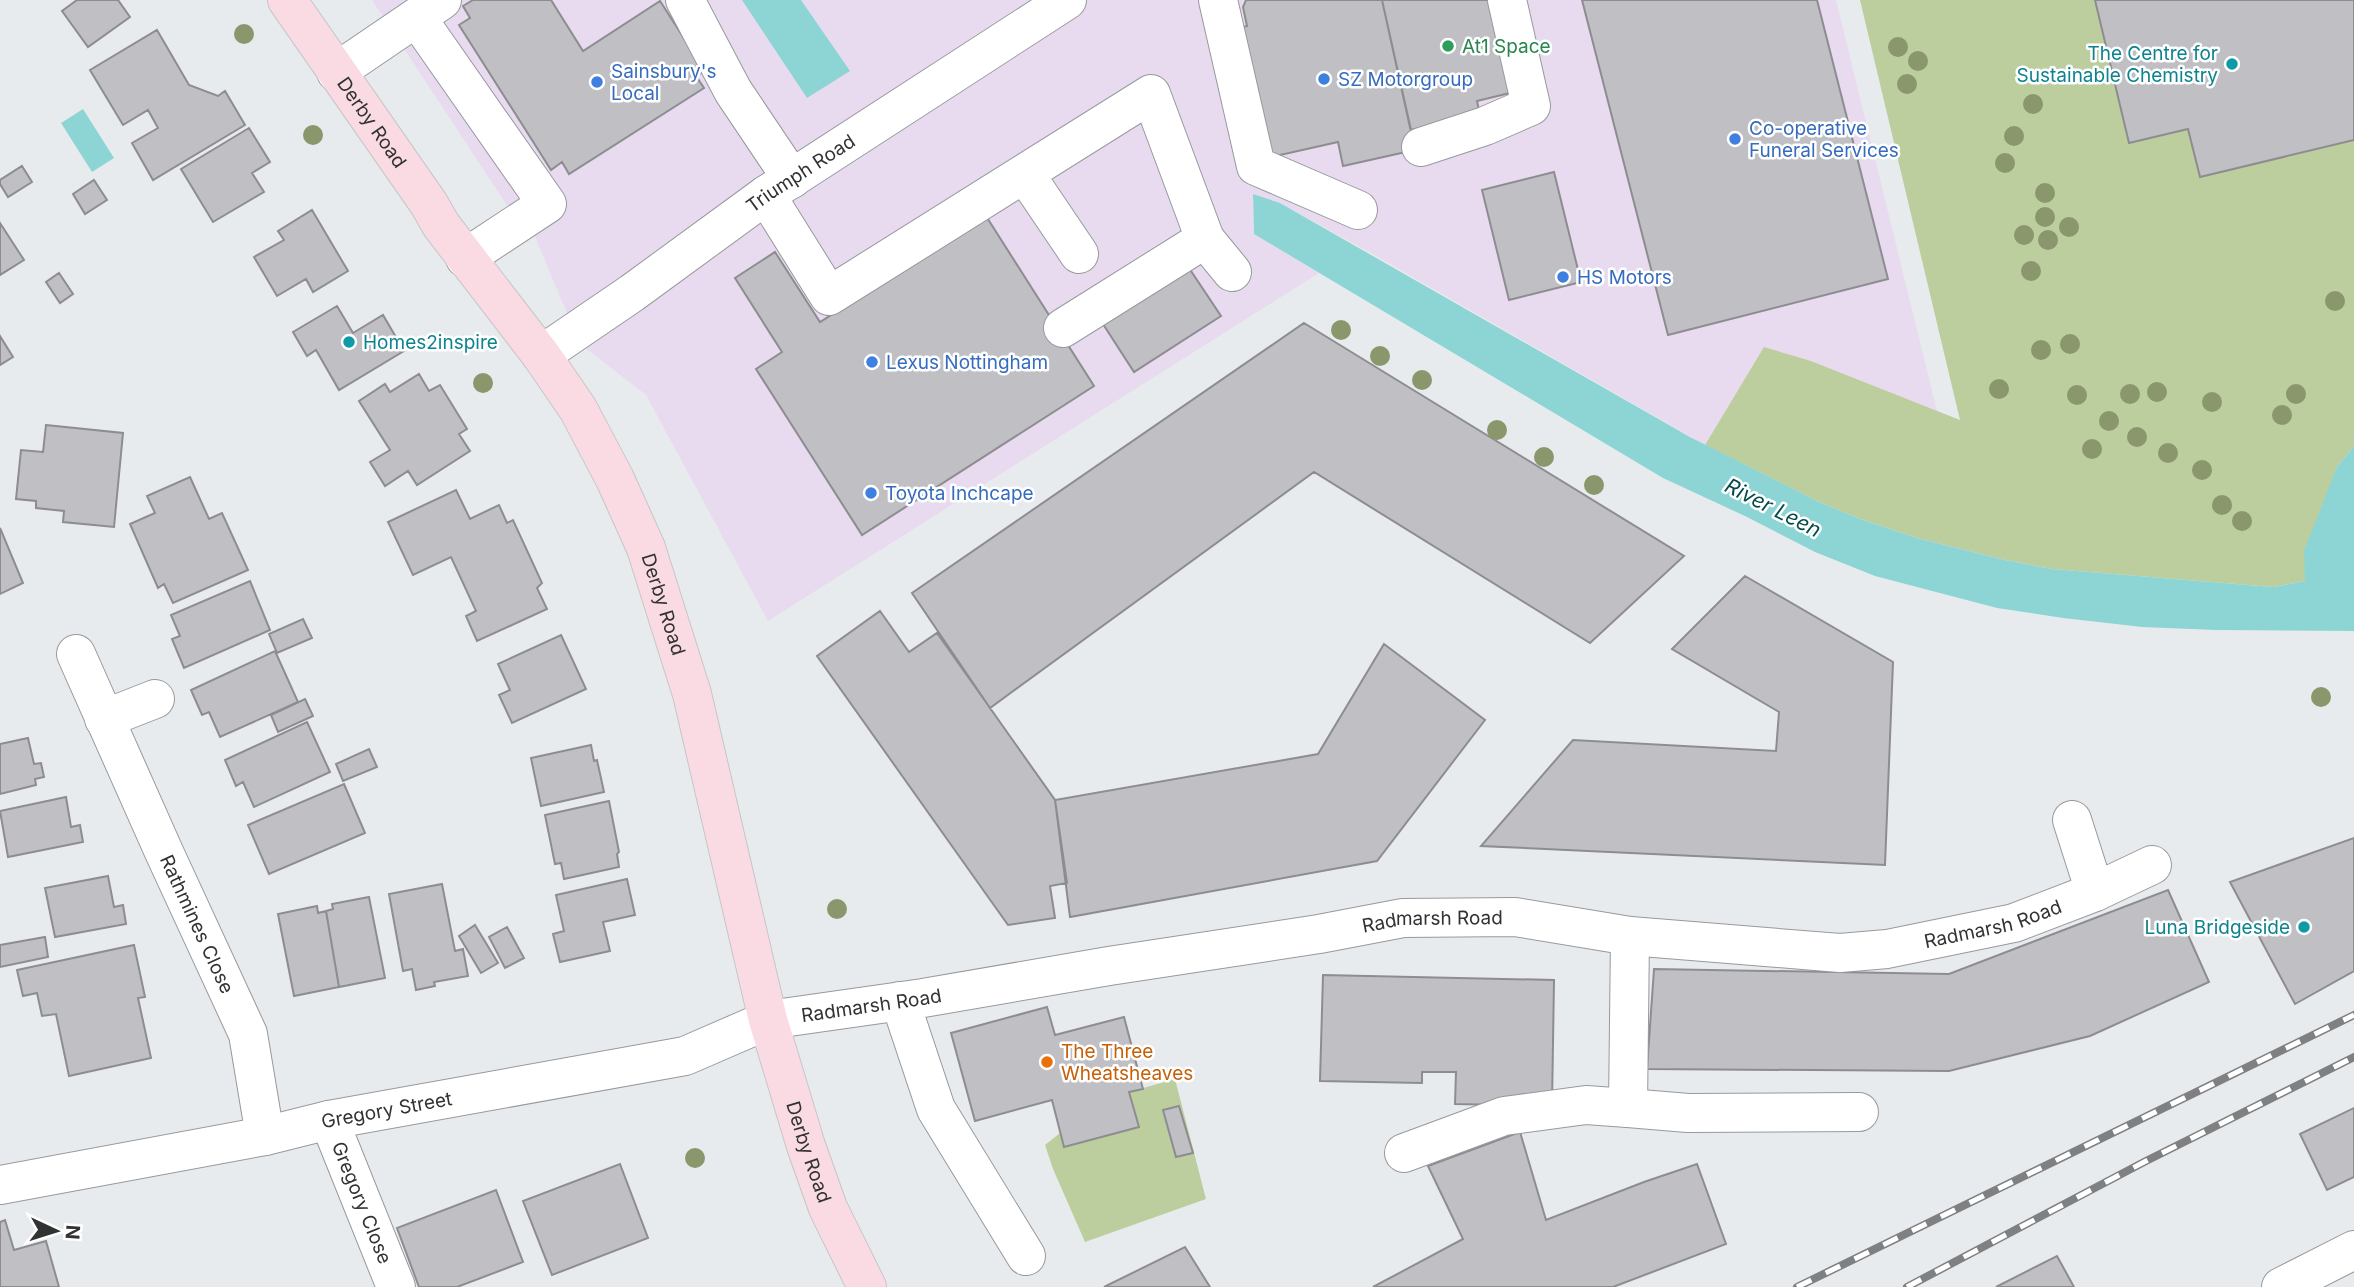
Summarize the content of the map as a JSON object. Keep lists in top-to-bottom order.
{
  "streets": {
    "main road": ["Derby Road"],
    "street": [
      "Triumph Road",
      "Radmarsh Road",
      "Rathmines Close",
      "Gregory Street",
      "Gregory Close"
    ]
  },
  "crossings": [
    ["Derby Road", "Triumph Road"],
    ["Derby Road", "Radmarsh Road"],
    ["Derby Road", "Gregory Street"],
    ["Radmarsh Road", "Gregory Street"],
    ["Rathmines Close", "Gregory Street"],
    ["Gregory Street", "Gregory Close"]
  ],
  "water": ["River Leen"],
  "places": [
    "At1 Space",
    "The Centre for Sustainable Chemistry",
    "SZ Motorgroup",
    "Sainsbury's Local",
    "Co-operative Funeral Services",
    "HS Motors",
    "Homes2inspire",
    "Lexus Nottingham",
    "Toyota Inchcape",
    "Luna Bridgeside",
    "The Three Wheatsheaves"
  ],
  "north": "right"
}
